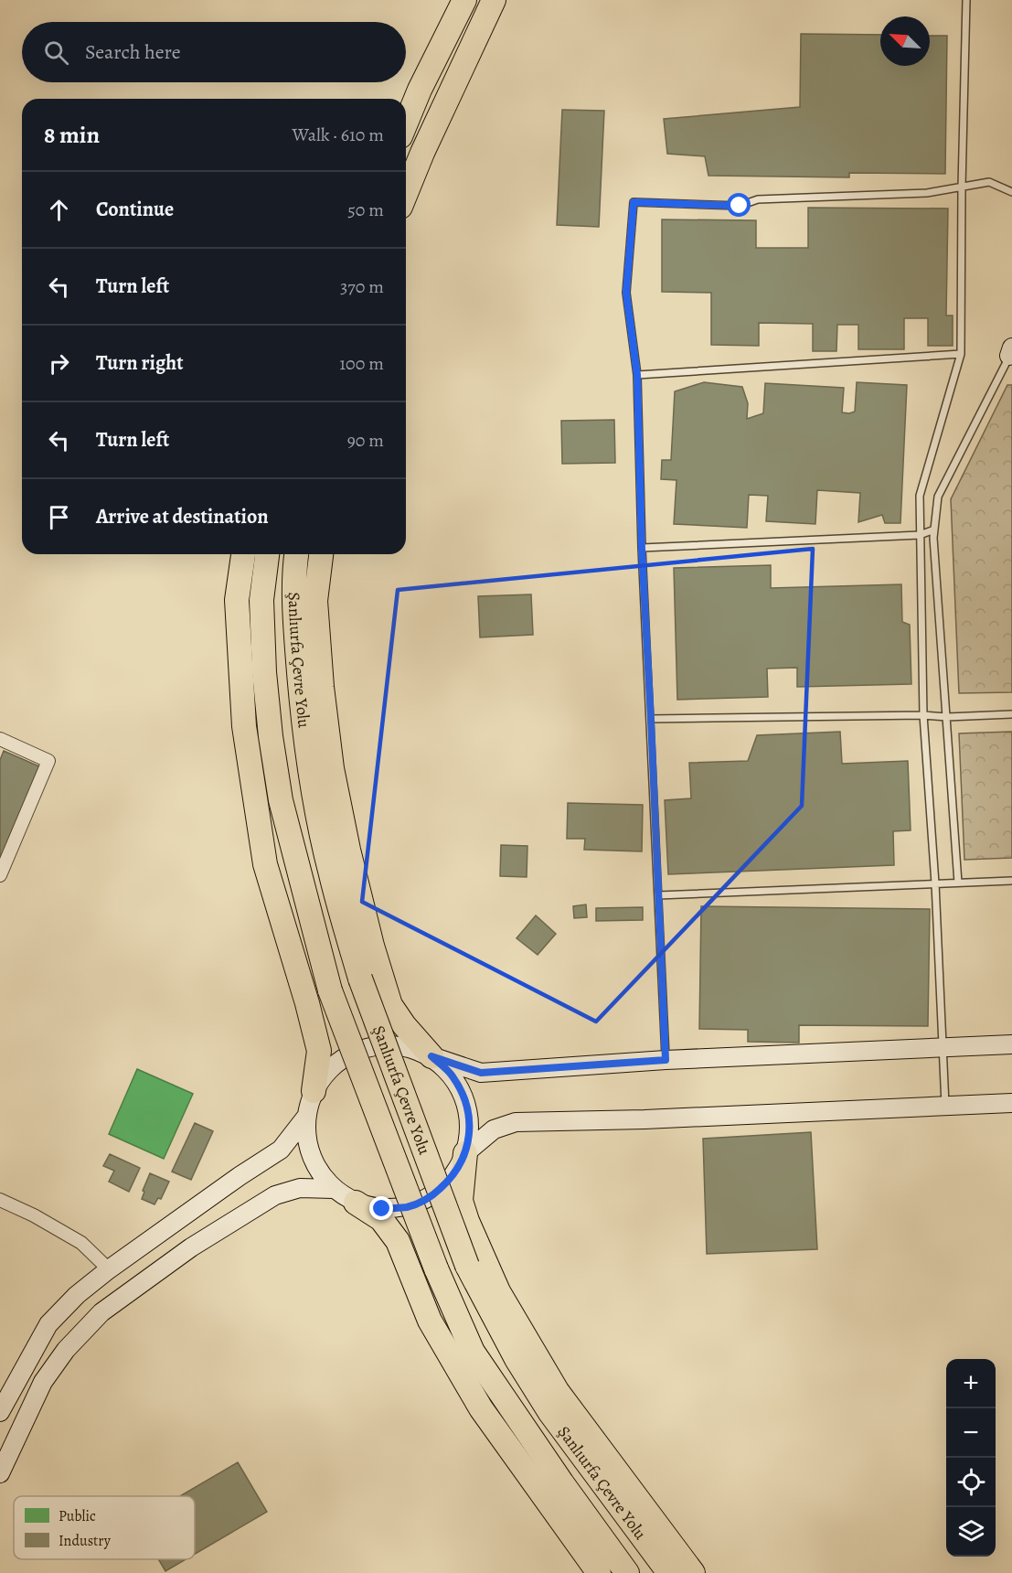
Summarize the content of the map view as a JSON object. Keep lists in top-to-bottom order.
{
  "streets": {
    "highway": ["Şanlıurfa Çevre Yolu"]
  },
  "legend": ["Public", "Industry"],
  "north": "top left",
  "page": {
    "search": "Search here",
    "heading": ["8 min", "Walk · 610 m"],
    "list": [
      ["Continue", "50 m"],
      ["Turn left", "370 m"],
      ["Turn right", "100 m"],
      ["Turn left", "90 m"],
      "Arrive at destination"
    ],
    "map_buttons": ["+", "−"]
  }
}
